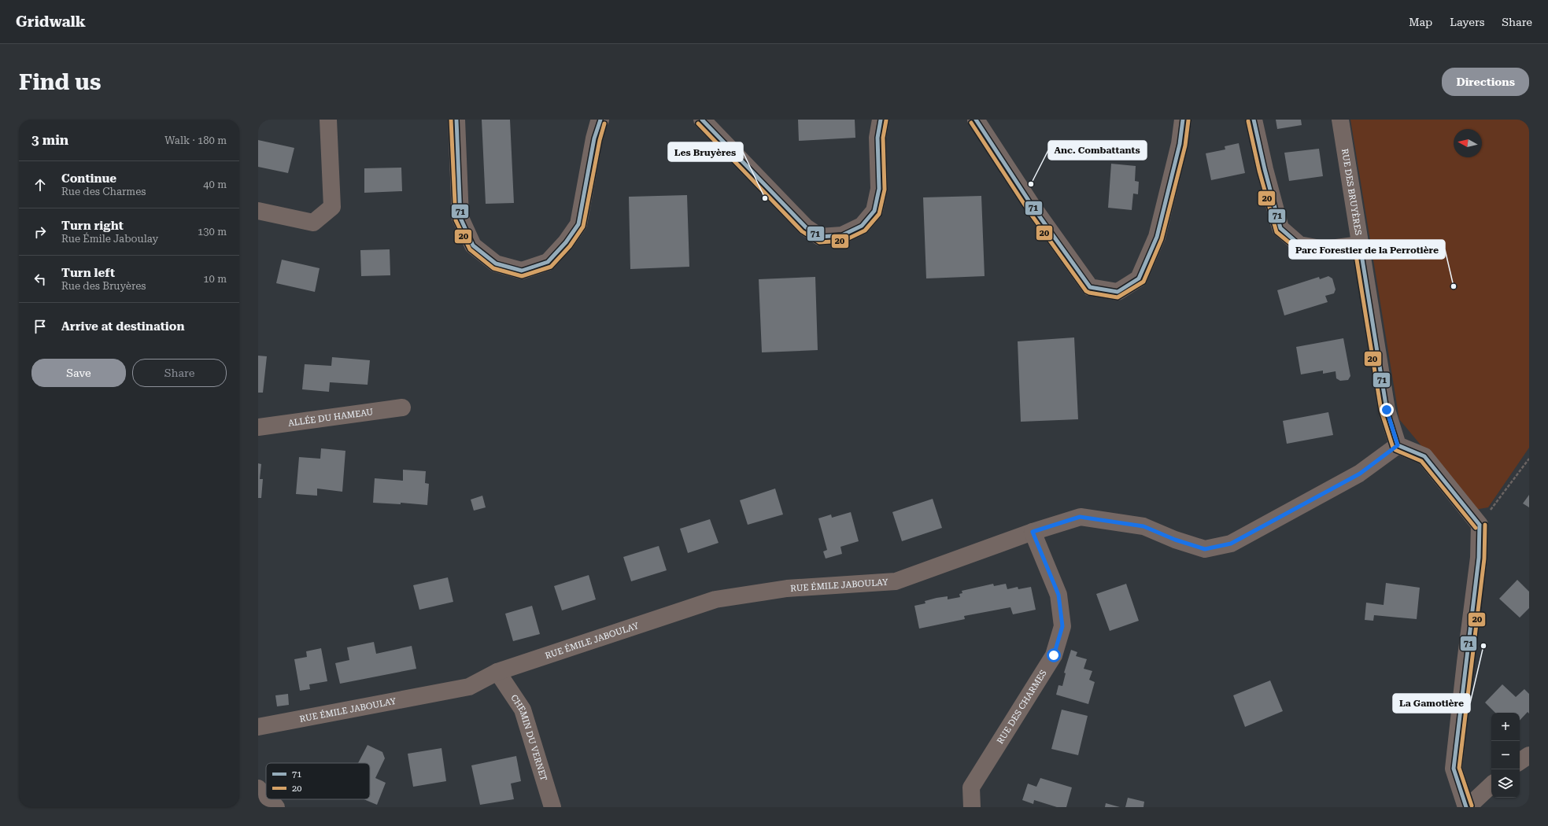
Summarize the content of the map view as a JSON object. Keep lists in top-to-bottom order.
{
  "streets": {
    "street": [
      "RUE DES BRUYÈRES",
      "ALLÉE DU HAMEAU",
      "RUE ÉMILE JABOULAY",
      "RUE DES CHARMES",
      "CHEMIN DU VERNET"
    ]
  },
  "crossings": [
    ["RUE DES BRUYÈRES", "RUE ÉMILE JABOULAY"],
    ["RUE ÉMILE JABOULAY", "RUE DES CHARMES"],
    ["RUE ÉMILE JABOULAY", "CHEMIN DU VERNET"]
  ],
  "places": [
    "Anc. Combattants",
    "Les Bruyères",
    "Parc Forestier de la Perrotière",
    "La Gamotière"
  ],
  "lines": ["transit line 71", "transit line 20"],
  "legend": ["71", "20"],
  "north": "left",
  "page": {
    "header": "Gridwalk",
    "nav": ["Map", "Layers", "Share"],
    "buttons": [
      "Directions",
      ["Save", "Share"]
    ],
    "title": "Find us",
    "heading": ["3 min", "Walk · 180 m"],
    "list": [
      ["Continue", "Rue des Charmes", "40 m"],
      ["Turn right", "Rue Émile Jaboulay", "130 m"],
      ["Turn left", "Rue des Bruyères", "10 m"],
      "Arrive at destination"
    ],
    "map_buttons": ["+", "−"]
  }
}
